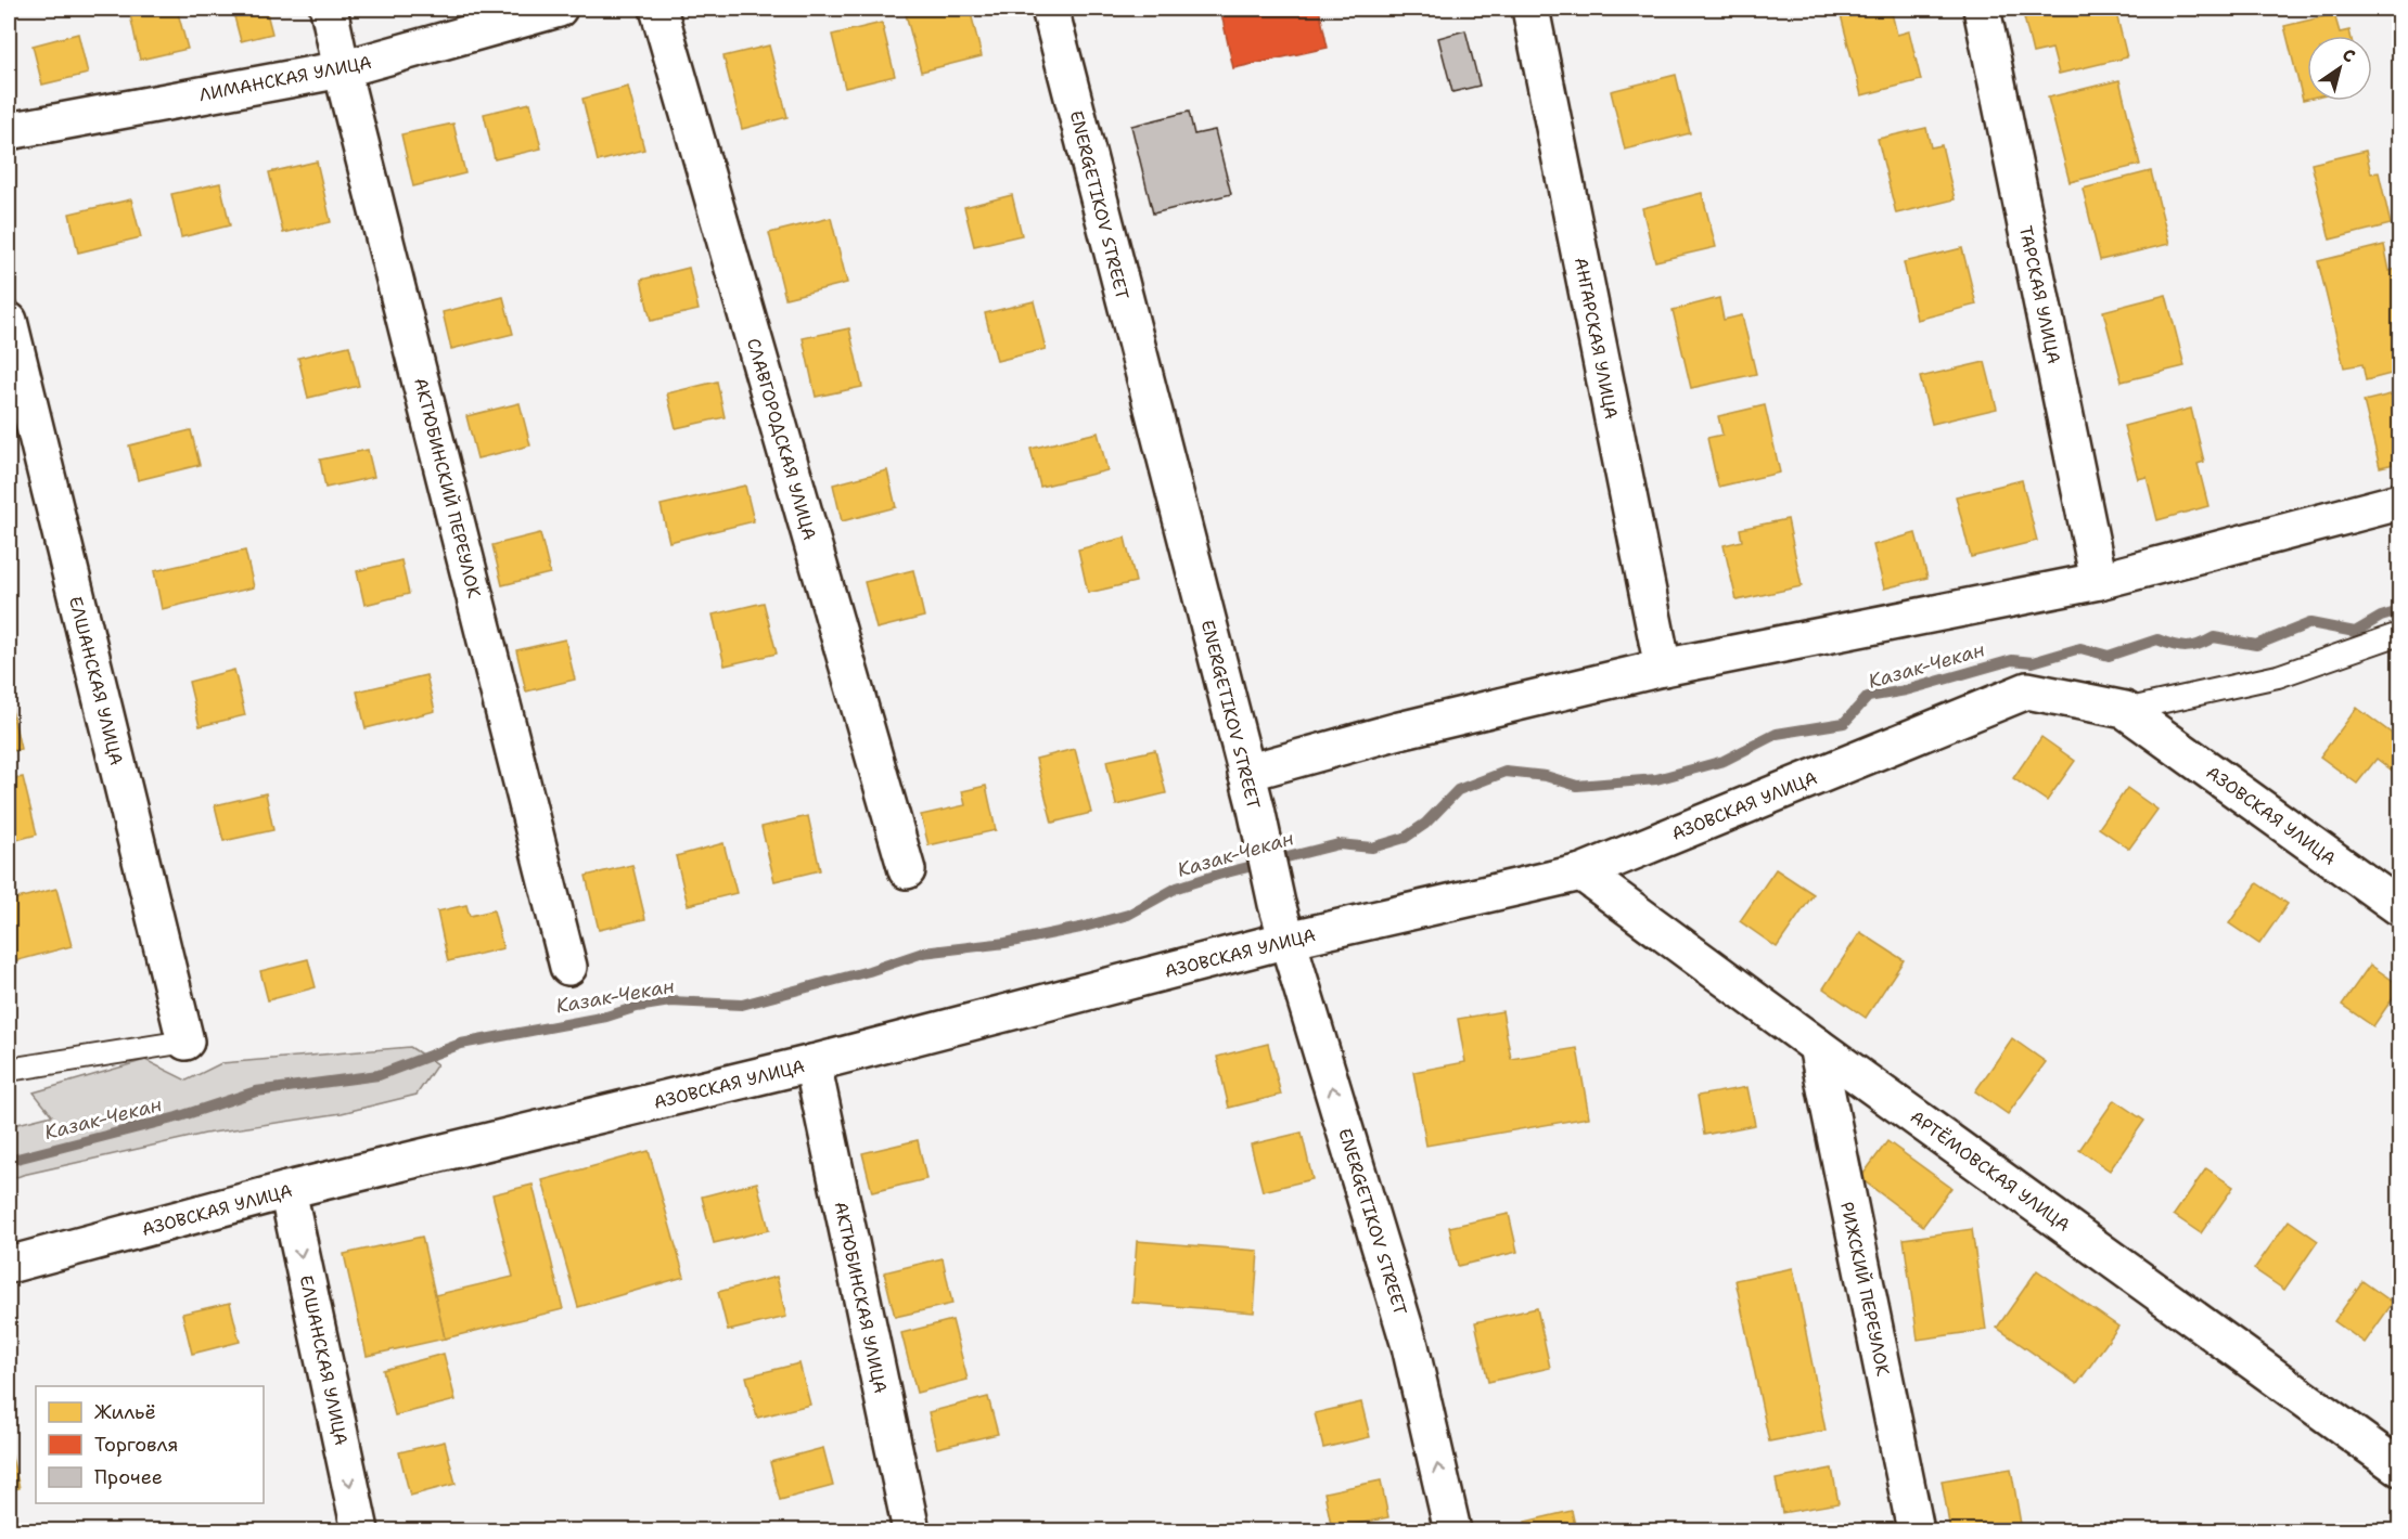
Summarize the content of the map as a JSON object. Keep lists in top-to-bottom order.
{
  "streets": {
    "street": [
      "ЛИМАНСКАЯ УЛИЦА",
      "ENERGETIKOV STREET",
      "ТАРСКАЯ УЛИЦА",
      "АНГАРСКАЯ УЛИЦА",
      "СЛАВГОРОДСКАЯ УЛИЦА",
      "АКТЮБИНСКИЙ ПЕРЕУЛОК",
      "ЕЛШАНСКАЯ УЛИЦА",
      "АЗОВСКАЯ УЛИЦА",
      "АРТЁМОВСКАЯ УЛИЦА",
      "РИЖСКИЙ ПЕРЕУЛОК",
      "АКТЮБИНСКАЯ УЛИЦА"
    ]
  },
  "crossings": [
    ["ЛИМАНСКАЯ УЛИЦА", "АКТЮБИНСКИЙ ПЕРЕУЛОК"],
    ["ENERGETIKOV STREET", "АЗОВСКАЯ УЛИЦА"],
    ["ЕЛШАНСКАЯ УЛИЦА", "АЗОВСКАЯ УЛИЦА"],
    ["АЗОВСКАЯ УЛИЦА", "АРТЁМОВСКАЯ УЛИЦА"],
    ["АЗОВСКАЯ УЛИЦА", "АКТЮБИНСКАЯ УЛИЦА"],
    ["АРТЁМОВСКАЯ УЛИЦА", "РИЖСКИЙ ПЕРЕУЛОК"]
  ],
  "one_way": ["ENERGETIKOV STREET"],
  "water": ["Казак-Чекан"],
  "legend": ["Жильё", "Торговля", "Прочее"],
  "north": "top right"
}
